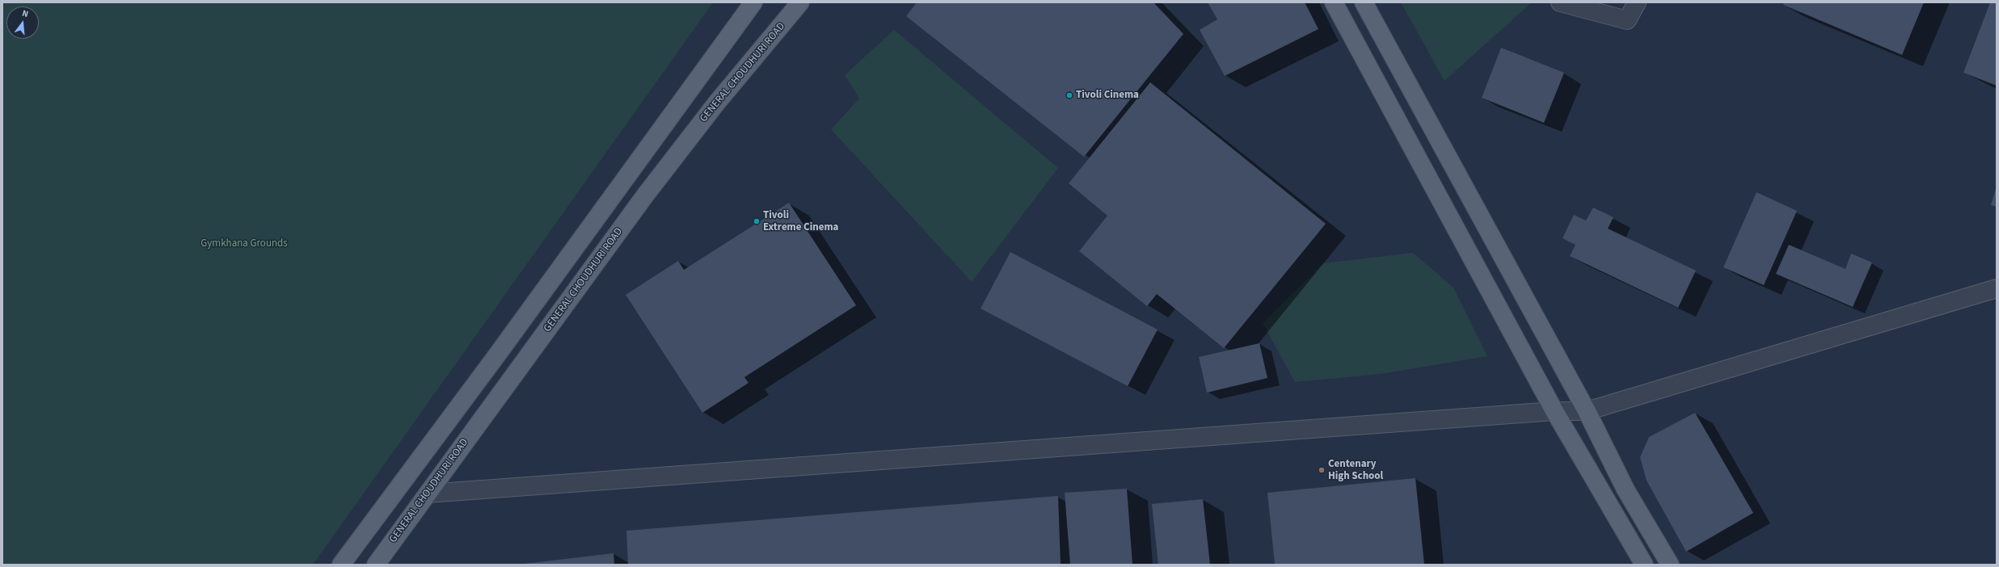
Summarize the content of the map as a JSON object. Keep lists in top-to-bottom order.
{
  "streets": {
    "main road": ["GENERAL CHOUDHURI ROAD"]
  },
  "parks": ["Gymkhana Grounds"],
  "places": ["Tivoli Cinema", "Tivoli Extreme Cinema", "Centenary High School"],
  "north": "top"
}
